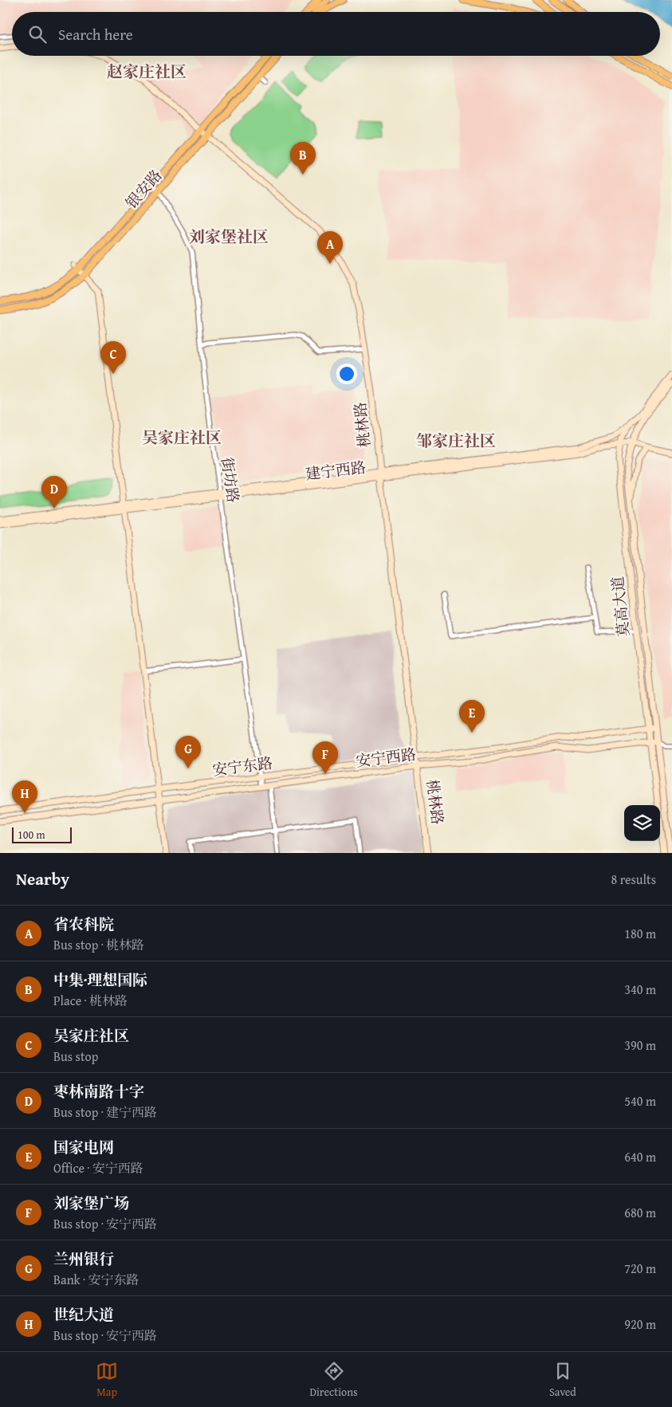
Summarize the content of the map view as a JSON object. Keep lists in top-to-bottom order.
{
  "streets": {
    "main road": [
      "银安路",
      "桃林路",
      "建宁西路",
      "莫高大道",
      "安宁西路",
      "安宁东路"
    ],
    "street": ["街坊路"]
  },
  "crossings": [
    ["银安路", "桃林路"],
    ["银安路", "街坊路"],
    ["桃林路", "建宁西路"],
    ["桃林路", "安宁西路"],
    ["桃林路", "安宁东路"],
    ["建宁西路", "街坊路"],
    ["建宁西路", "莫高大道"],
    ["街坊路", "安宁西路"],
    ["街坊路", "安宁东路"],
    ["莫高大道", "安宁西路"],
    ["安宁西路", "安宁东路"]
  ],
  "districts": [
    "赵家庄社区",
    "刘家堡社区",
    "吴家庄社区",
    "邹家庄社区"
  ],
  "scale_bar": "100 m",
  "page": {
    "search": "Search here",
    "pins": [
      "B",
      "A",
      "C",
      "D",
      "E",
      "G",
      "F",
      "H"
    ],
    "scale": "100 m",
    "heading": ["Nearby", "8 results"],
    "list": [
      {
        "mark": "A",
        "name": "省农科院",
        "note": "Bus stop · 桃林路",
        "value": "180 m"
      },
      {
        "mark": "B",
        "name": "中集·理想国际",
        "note": "Place · 桃林路",
        "value": "340 m"
      },
      {
        "mark": "C",
        "name": "吴家庄社区",
        "note": "Bus stop",
        "value": "390 m"
      },
      {
        "mark": "D",
        "name": "枣林南路十字",
        "note": "Bus stop · 建宁西路",
        "value": "540 m"
      },
      {
        "mark": "E",
        "name": "国家电网",
        "note": "Office · 安宁西路",
        "value": "640 m"
      },
      {
        "mark": "F",
        "name": "刘家堡广场",
        "note": "Bus stop · 安宁西路",
        "value": "680 m"
      },
      {
        "mark": "G",
        "name": "兰州银行",
        "note": "Bank · 安宁东路",
        "value": "720 m"
      },
      {
        "mark": "H",
        "name": "世纪大道",
        "note": "Bus stop · 安宁西路",
        "value": "920 m"
      }
    ],
    "nav": ["Map", "Directions", "Saved"]
  }
}
